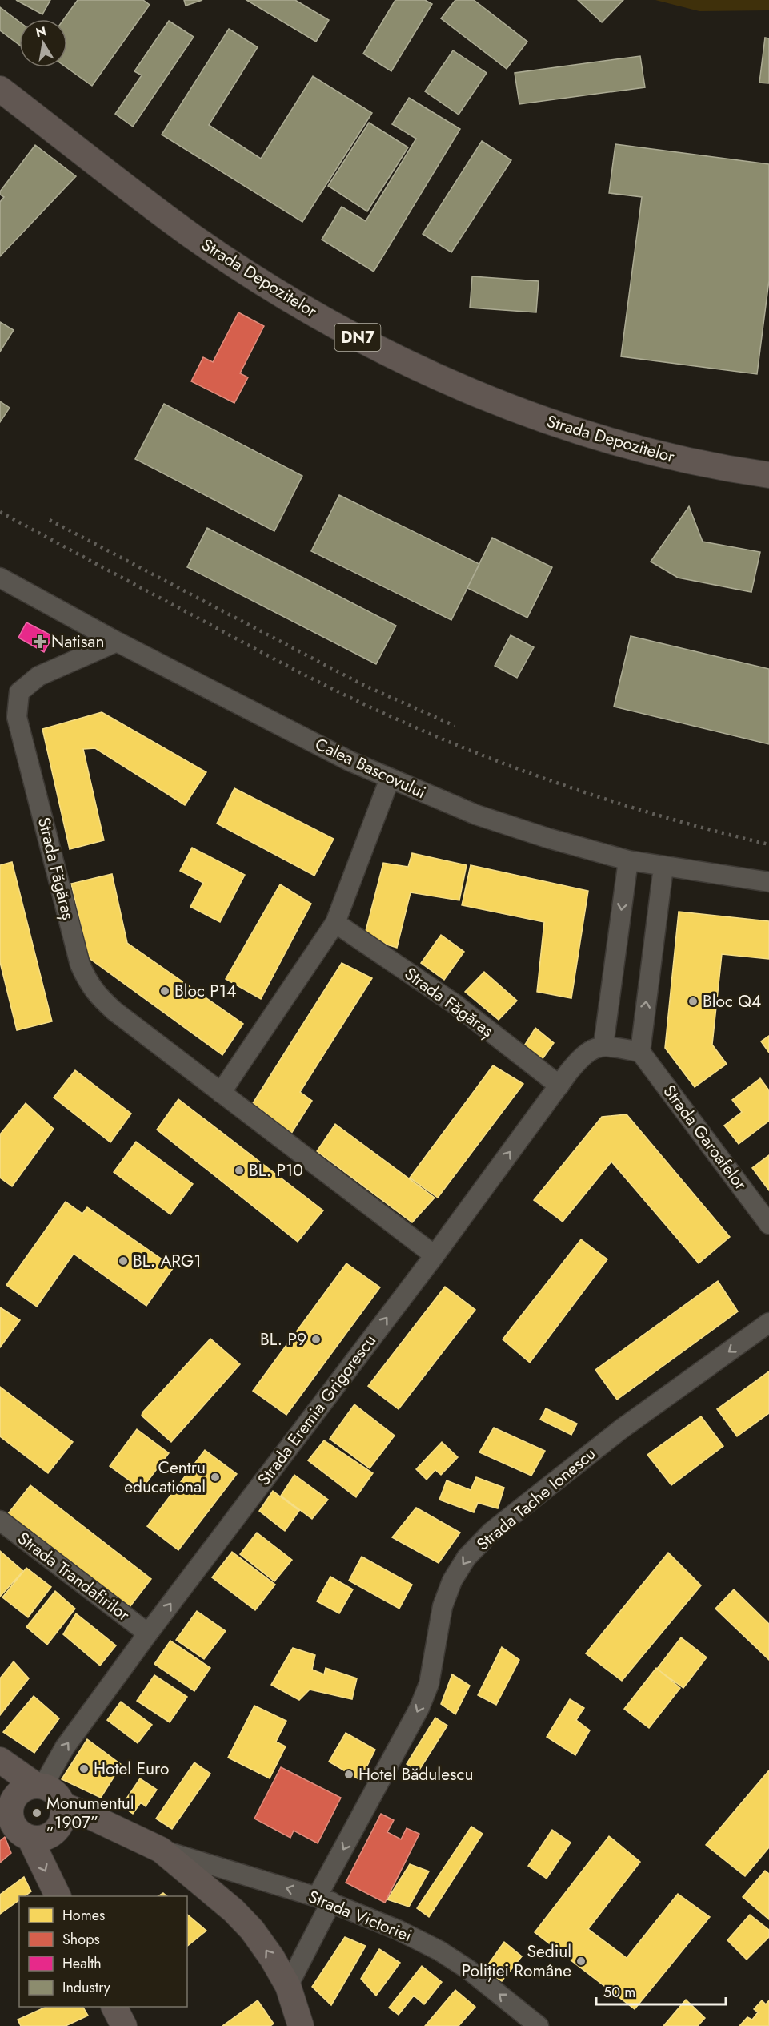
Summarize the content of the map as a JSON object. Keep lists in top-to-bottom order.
{
  "streets": {
    "main road": ["Strada Depozitelor", "DN7"],
    "street": [
      "Calea Bascovului",
      "Strada Făgăraș",
      "Strada Garoafelor",
      "Strada Eremia Grigorescu",
      "Strada Tache Ionescu",
      "Strada Trandafirilor",
      "Strada Victoriei"
    ]
  },
  "crossings": [
    ["Calea Bascovului", "Strada Făgăraș"],
    ["Strada Făgăraș", "Strada Eremia Grigorescu"],
    ["Strada Eremia Grigorescu", "Strada Trandafirilor"],
    ["Strada Tache Ionescu", "Strada Victoriei"]
  ],
  "one_way": ["Strada Eremia Grigorescu", "Strada Tache Ionescu", "Strada Victoriei"],
  "places": {
    "health": ["Natisan"],
    "other": [
      "Bloc P14",
      "Bloc Q4",
      "BL. P10",
      "BL. ARG1",
      "BL. P9",
      "Centru educational",
      "Hotel Euro",
      "Hotel Bădulescu",
      "Monumentul „1907”",
      "Sediul Poliției Române"
    ]
  },
  "legend": [
    "Homes",
    "Shops",
    "Health",
    "Industry"
  ],
  "scale_bar": "50 m",
  "north": "top"
}
